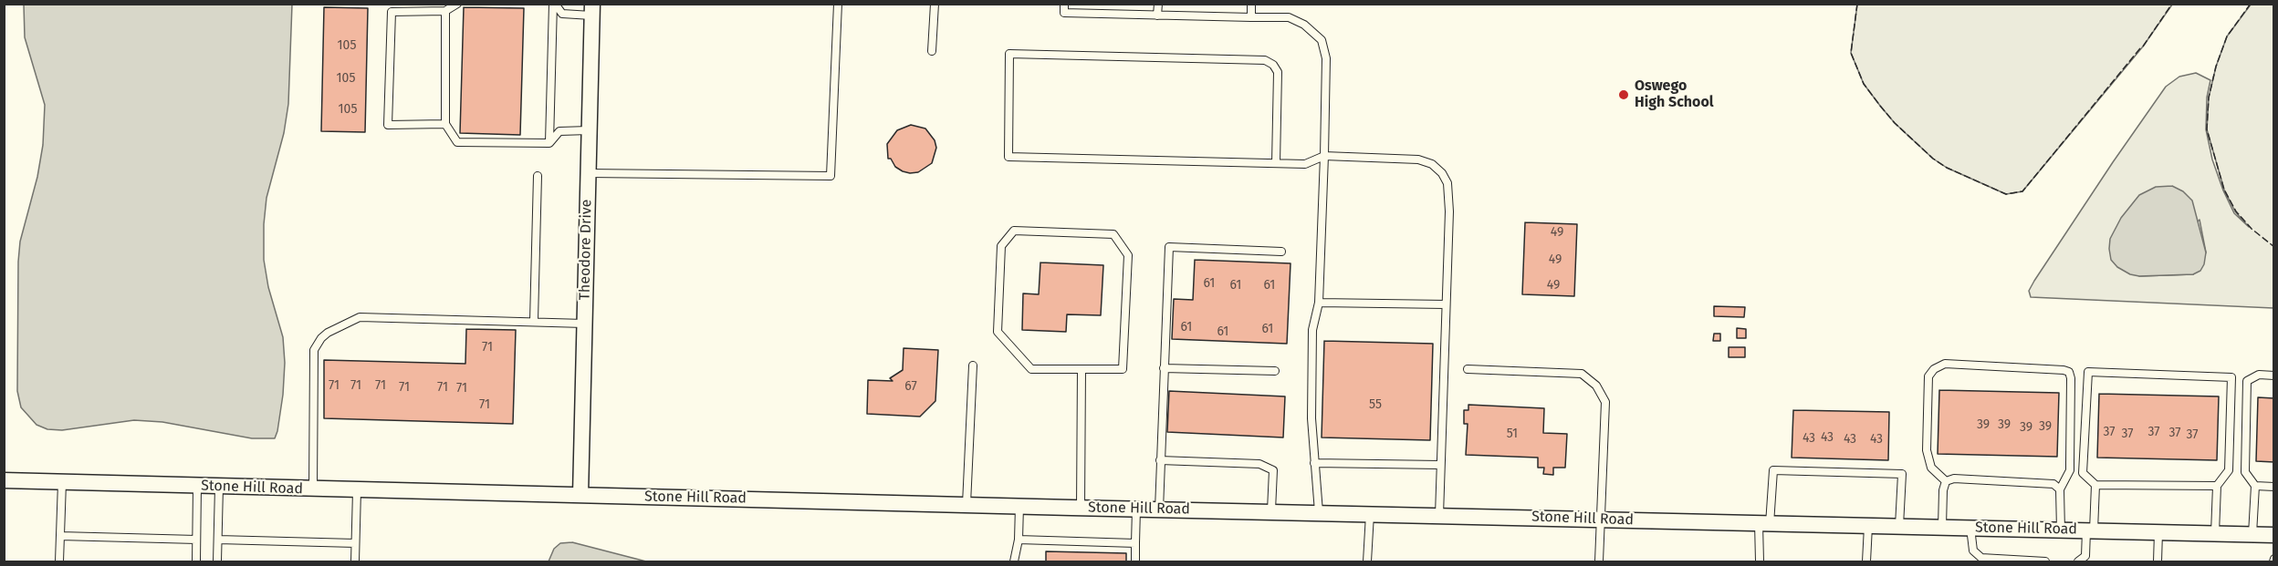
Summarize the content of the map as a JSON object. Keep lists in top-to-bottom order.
{
  "streets": {
    "street": ["Theodore Drive", "Stone Hill Road"]
  },
  "crossings": [
    ["Theodore Drive", "Stone Hill Road"]
  ],
  "places": ["Oswego High School"],
  "house_numbers": [
    "105",
    "105",
    "105",
    "49",
    "49",
    "61",
    "61",
    "61",
    "49",
    "61",
    "61",
    "61",
    "71",
    "71",
    "71",
    "71",
    "67",
    "71",
    "71",
    "71",
    "71",
    "55",
    "39",
    "39",
    "39",
    "39",
    "37",
    "37",
    "37",
    "51",
    "37",
    "37",
    "43",
    "43",
    "43",
    "43"
  ]
}
